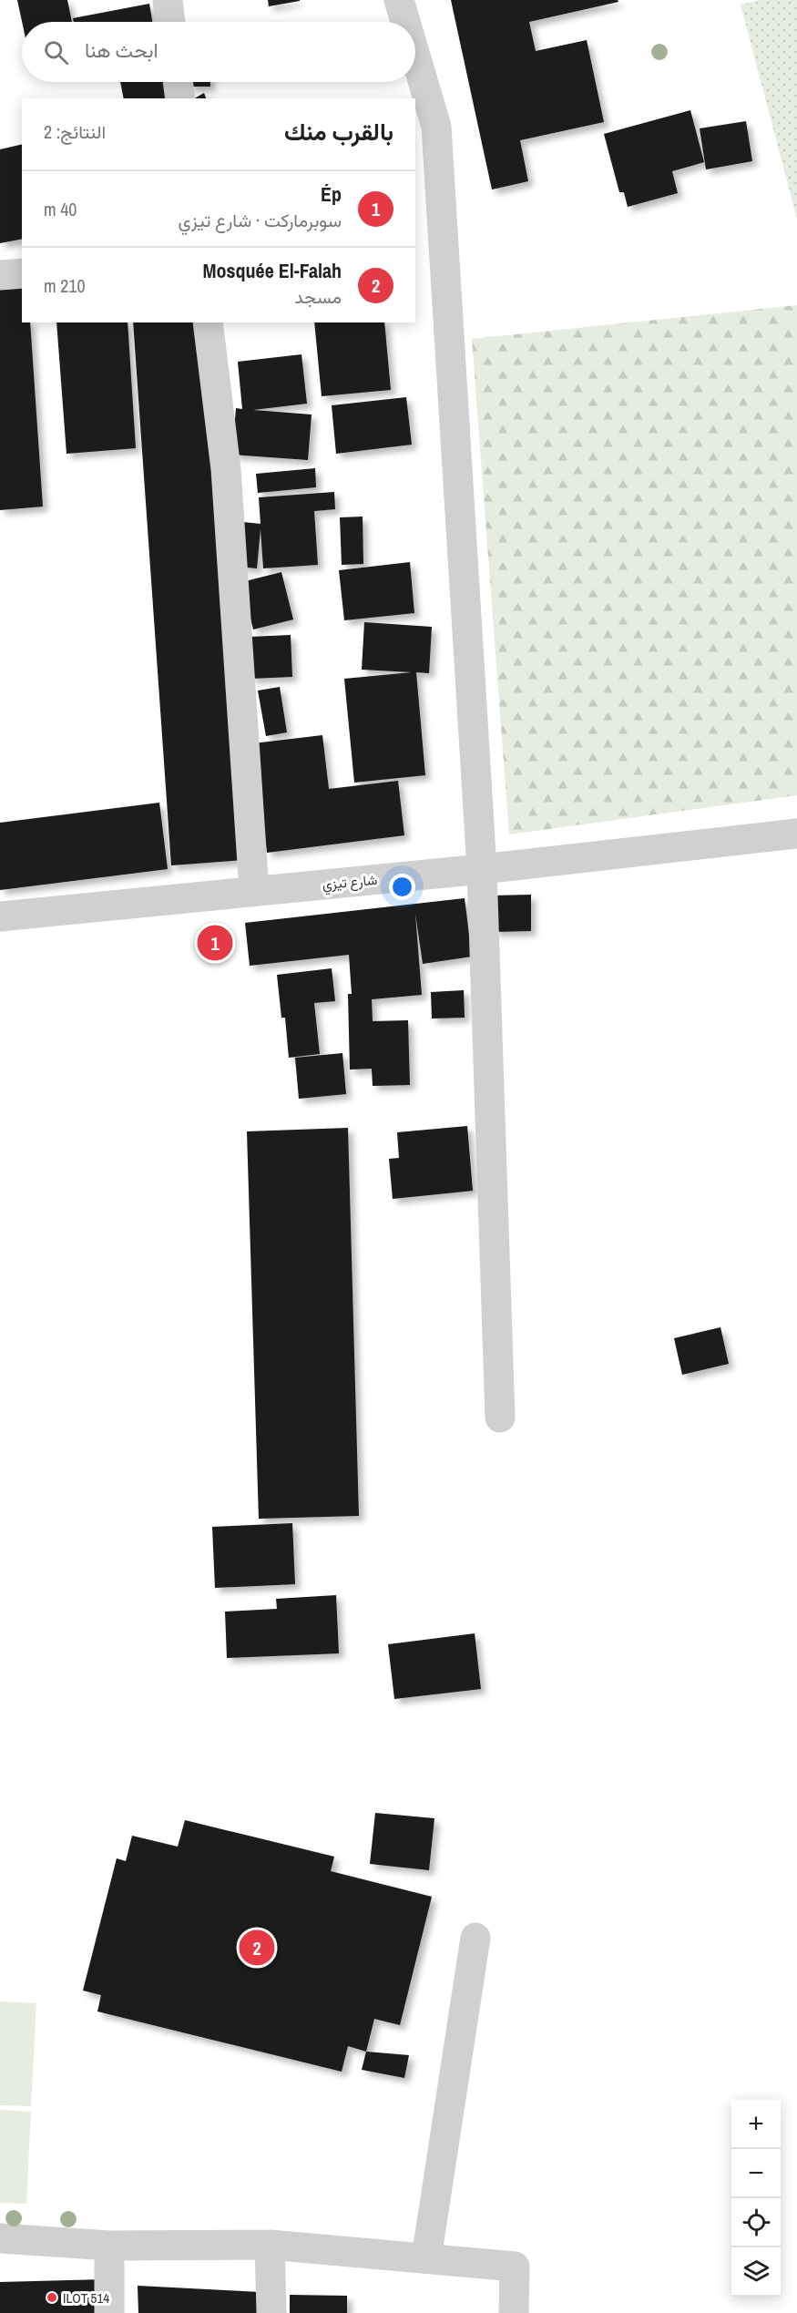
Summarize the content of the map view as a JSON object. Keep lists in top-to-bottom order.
{
  "streets": {
    "street": ["شارع تيزي"]
  },
  "places": ["ILOT 514"],
  "page": {
    "search": "ابحث هنا",
    "heading": ["بالقرب منك", "النتائج: 2"],
    "list": [
      {
        "mark": "1",
        "name": "Ép",
        "note": "سوبرماركت · شارع تيزي",
        "value": "40 m"
      },
      {
        "mark": "2",
        "name": "Mosquée El-Falah",
        "note": "مسجد",
        "value": "210 m"
      }
    ],
    "pins": ["1", "2"],
    "map_buttons": ["+", "−"]
  }
}
